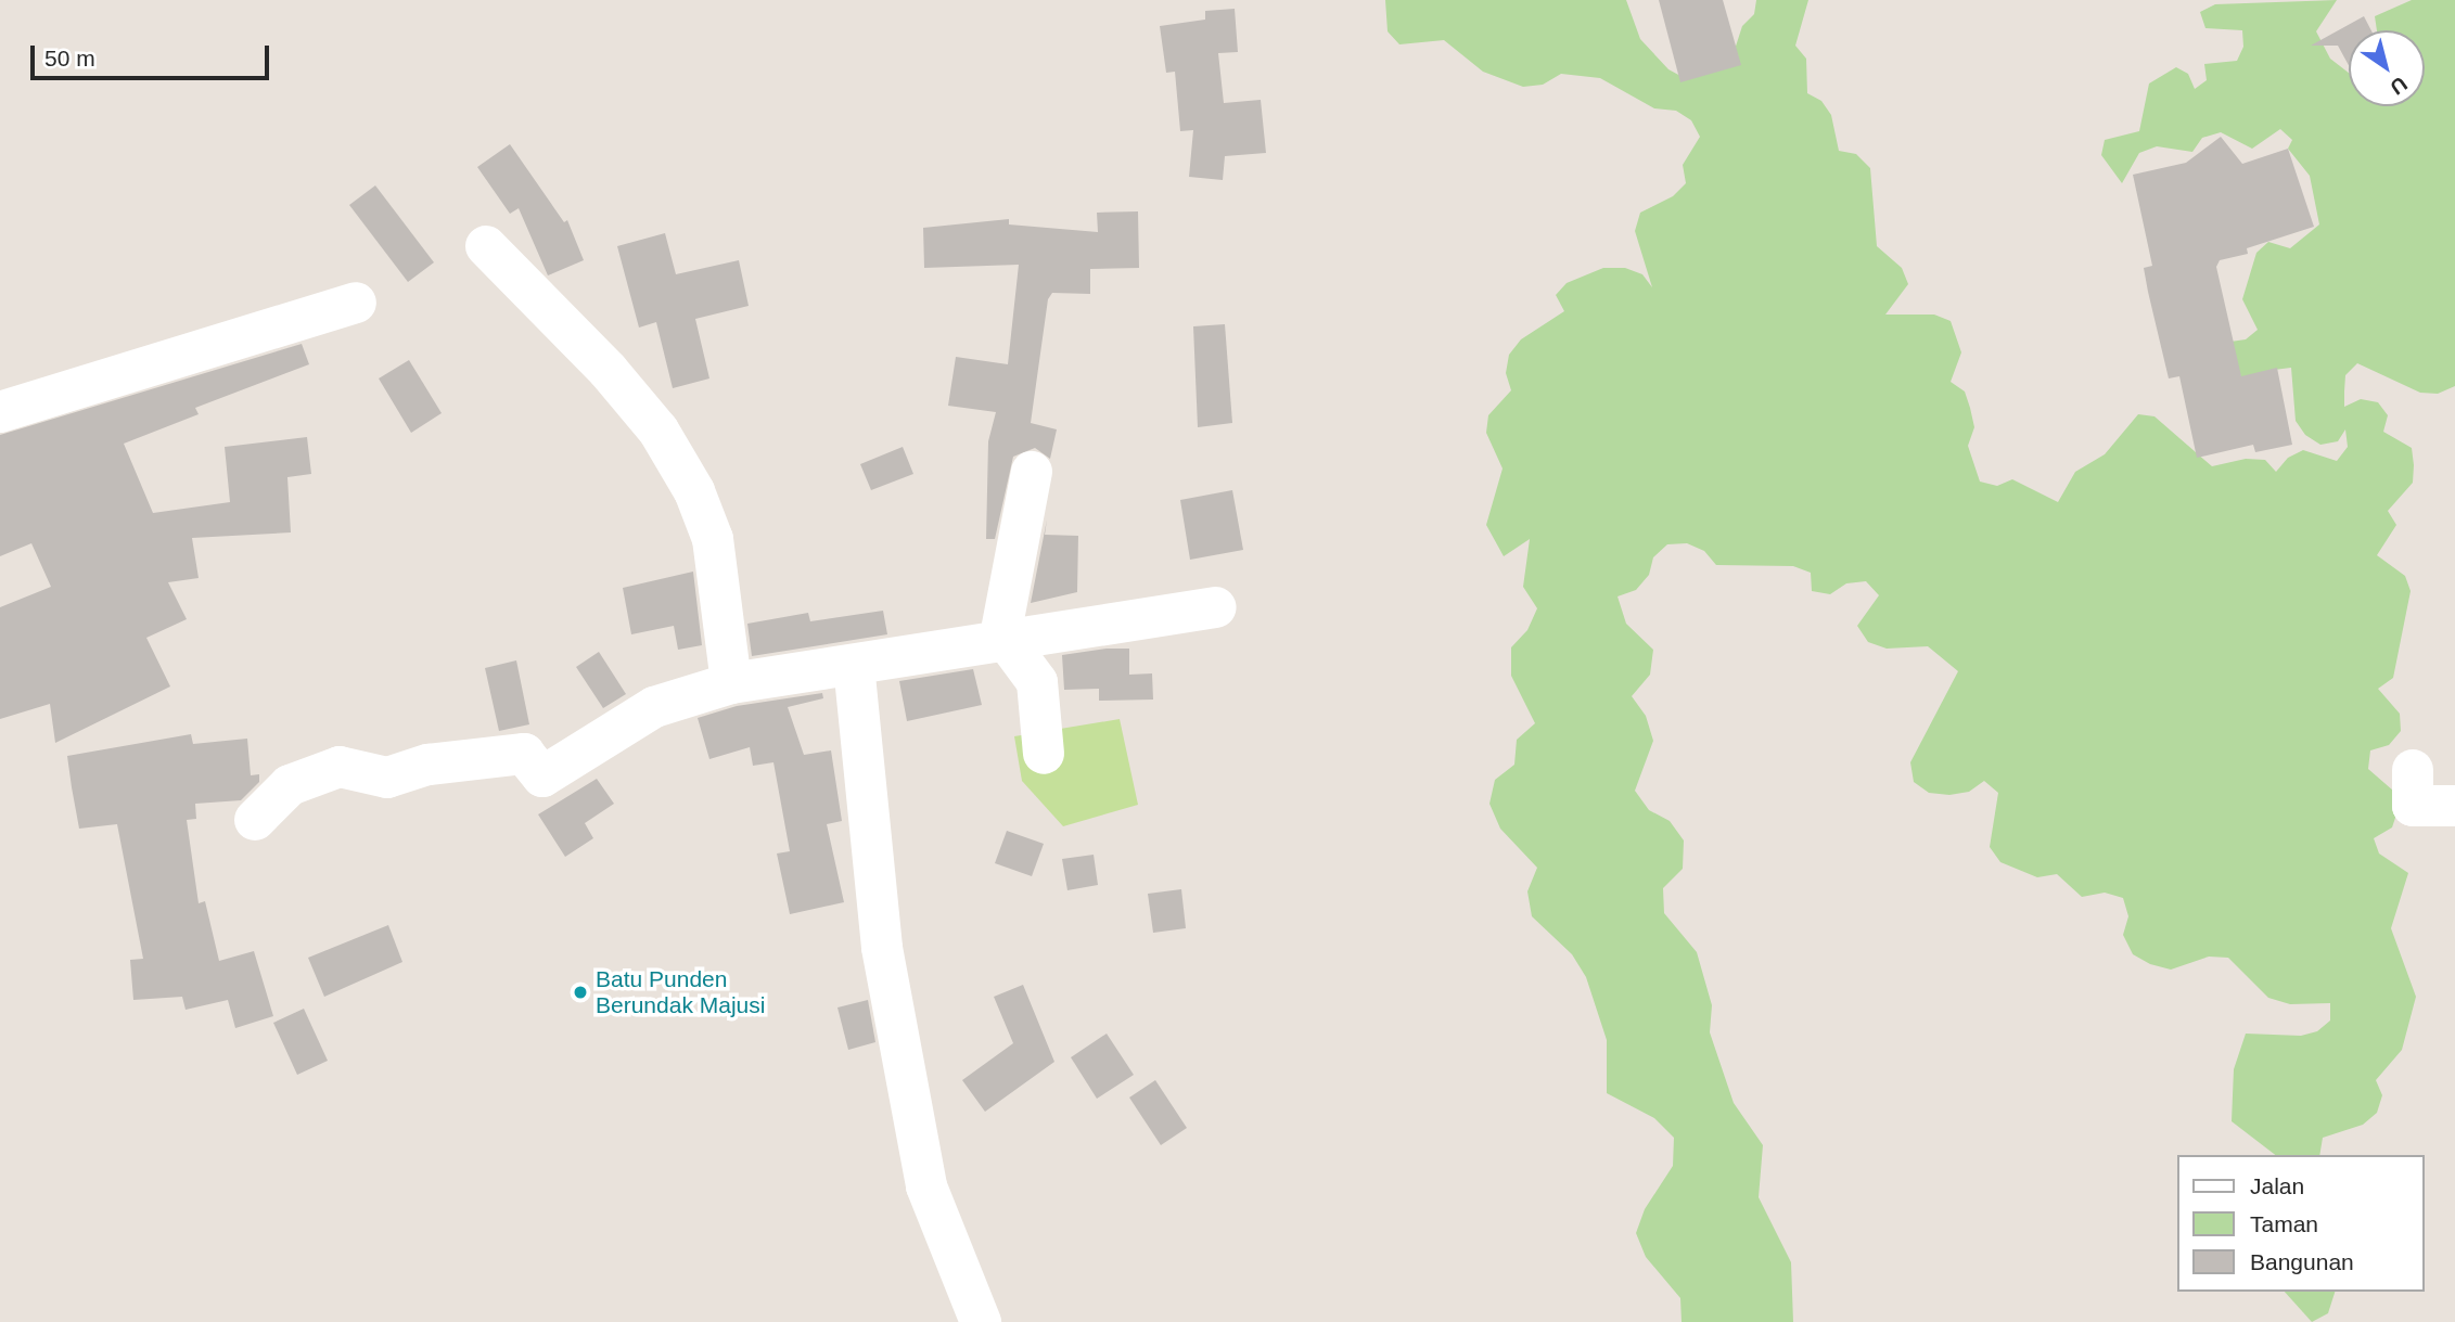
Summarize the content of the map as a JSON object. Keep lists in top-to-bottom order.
{
  "places": ["Batu Punden Berundak Majusi"],
  "legend": ["Jalan", "Taman", "Bangunan"],
  "scale_bar": "50 m",
  "north": "bottom right"
}
